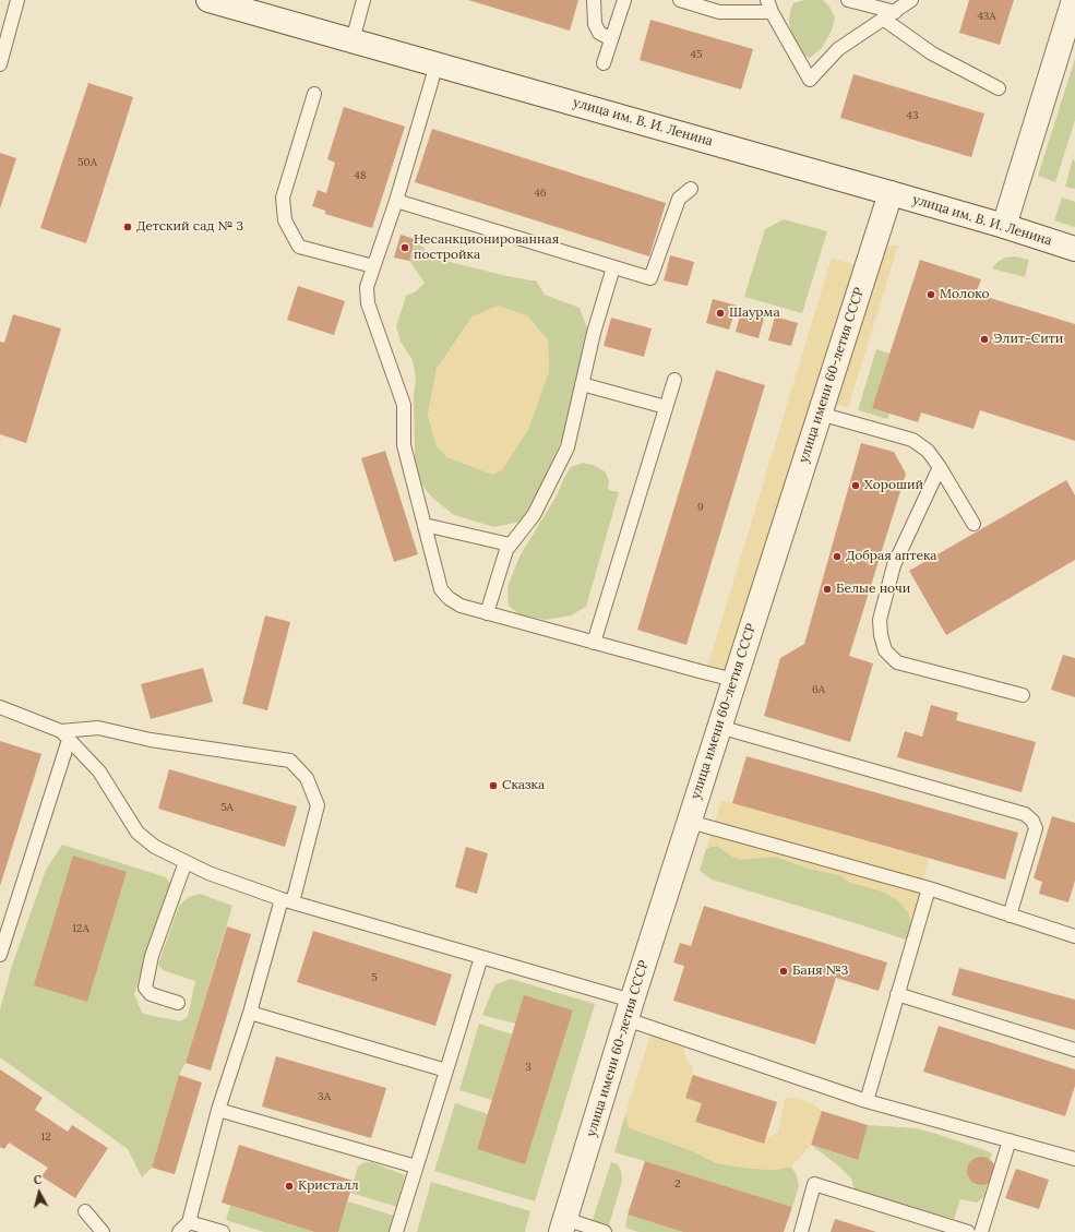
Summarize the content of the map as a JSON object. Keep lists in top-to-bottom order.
{
  "streets": {
    "street": ["улица им. В. И. Ленина", "улица имени 60-летия СССР"]
  },
  "crossings": [
    ["улица им. В. И. Ленина", "улица имени 60-летия СССР"]
  ],
  "places": [
    "Детский сад № 3",
    "Несанкционированная постройка",
    "Молоко",
    "Шаурма",
    "Элит-Сити",
    "Хороший",
    "Добрая аптека",
    "Белые ночи",
    "Сказка",
    "Баня №3",
    "Кристалл"
  ],
  "house_numbers": [
    "43А",
    "45",
    "43",
    "50А",
    "48",
    "46",
    "9",
    "6А",
    "5А",
    "12А",
    "5",
    "3",
    "3А",
    "12",
    "2"
  ],
  "north": "top"
}
